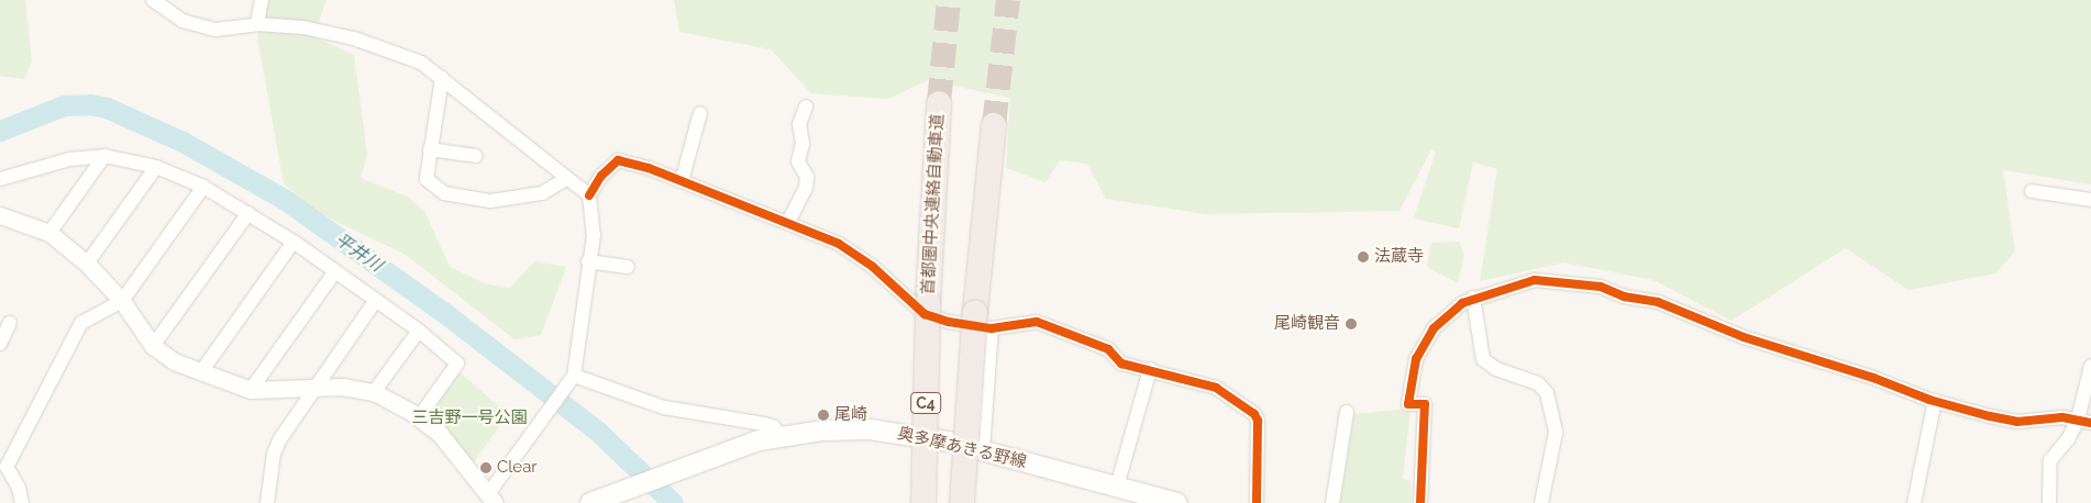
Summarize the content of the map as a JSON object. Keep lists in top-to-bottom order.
{
  "streets": {
    "highway": ["首都圏中央連絡自動車道", "C4"],
    "main road": ["奥多摩あきる野線"]
  },
  "water": ["平井川"],
  "parks": ["三吉野一号公園"],
  "places": [
    "法蔵寺",
    "尾崎観音",
    "尾崎",
    "Clear"
  ]
}
